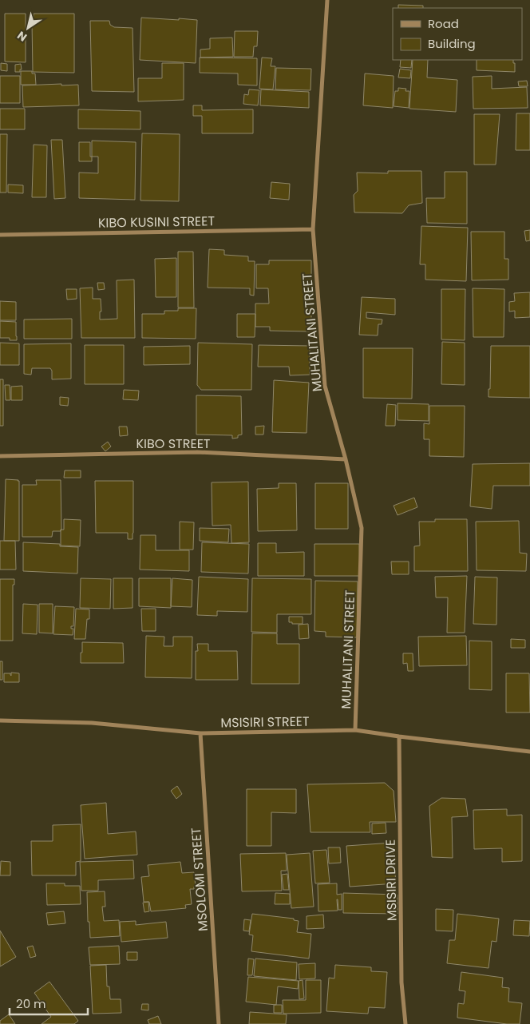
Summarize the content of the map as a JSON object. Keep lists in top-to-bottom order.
{
  "streets": {
    "street": [
      "KIBO KUSINI STREET",
      "MUHALITANI STREET",
      "KIBO STREET",
      "MSISIRI STREET",
      "MSOLOMI STREET",
      "MSISIRI DRIVE"
    ]
  },
  "crossings": [
    ["KIBO KUSINI STREET", "MUHALITANI STREET"],
    ["MUHALITANI STREET", "KIBO STREET"],
    ["MUHALITANI STREET", "MSISIRI STREET"],
    ["MSISIRI STREET", "MSOLOMI STREET"],
    ["MSISIRI STREET", "MSISIRI DRIVE"]
  ],
  "legend": ["Road", "Building"],
  "scale_bar": "20 m",
  "north": "bottom left"
}
